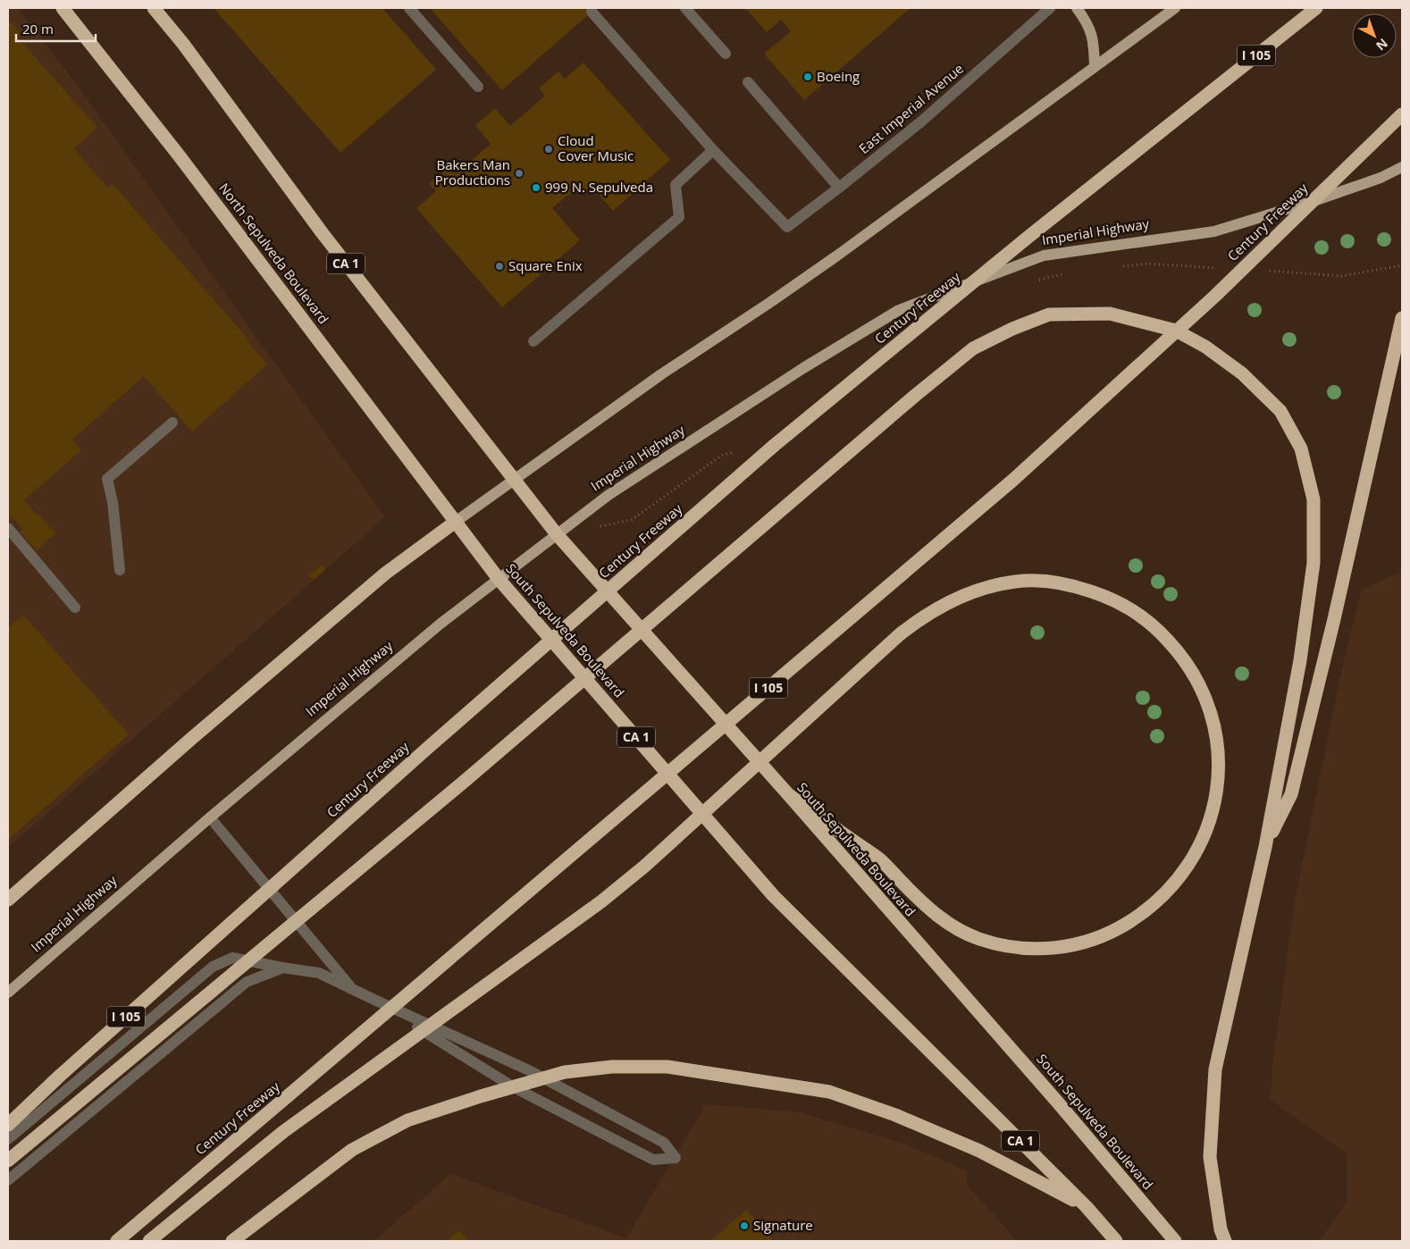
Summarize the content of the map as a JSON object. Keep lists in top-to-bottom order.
{
  "streets": {
    "highway": [
      "I 105",
      "Century Freeway",
      "North Sepulveda Boulevard",
      "CA 1",
      "South Sepulveda Boulevard"
    ],
    "main road": ["Imperial Highway"],
    "street": ["East Imperial Avenue"]
  },
  "crossings": [
    ["Imperial Highway", "South Sepulveda Boulevard"],
    ["North Sepulveda Boulevard", "South Sepulveda Boulevard"],
    ["CA 1", "South Sepulveda Boulevard"]
  ],
  "places": [
    "Boeing",
    "Cloud Cover Music",
    "Bakers Man Productions",
    "999 N. Sepulveda",
    "Square Enix",
    "Signature"
  ],
  "scale_bar": "20 m",
  "north": "bottom right"
}
